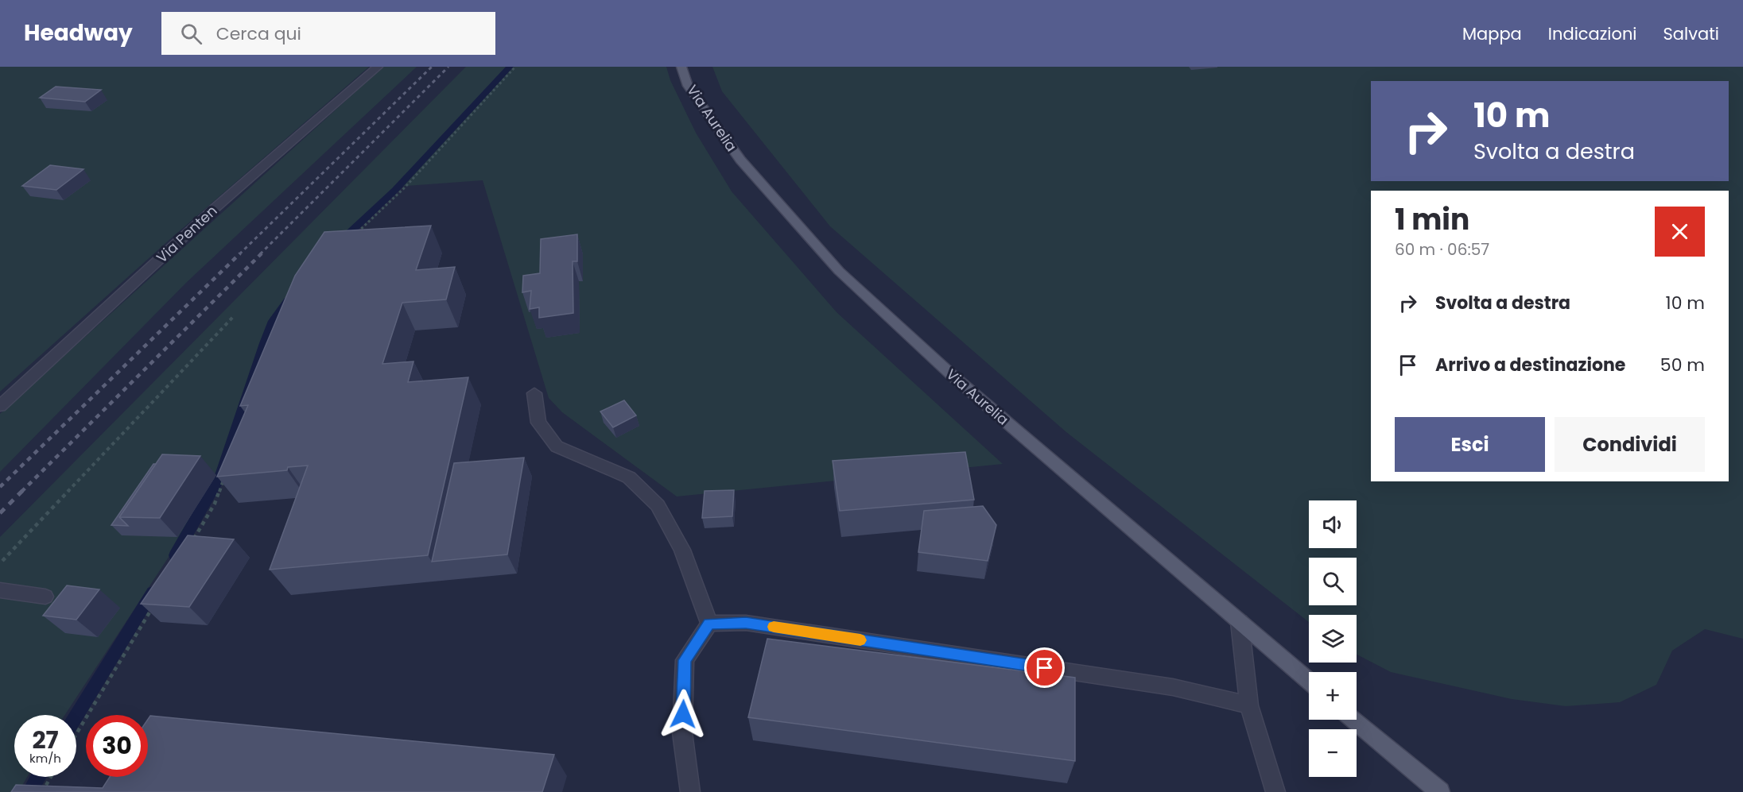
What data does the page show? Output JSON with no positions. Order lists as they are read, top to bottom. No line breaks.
{"streets":{"main road":["Via Aurelia"],"street":["Via Penten"]},"page":{"header":"Headway","search":"Cerca qui","nav":["Mappa","Indicazioni","Salvati"],"turn":["10 m","Svolta a destra"],"heading":["1 min","60 m · 06:57"],"list":[{"name":"Svolta a destra","value":"10 m"},{"name":"Arrivo a destinazione","value":"50 m"}],"buttons":["Esci","Condividi"],"map_buttons":["+","−"],"speed":"27 km/h","limit":"30"}}
